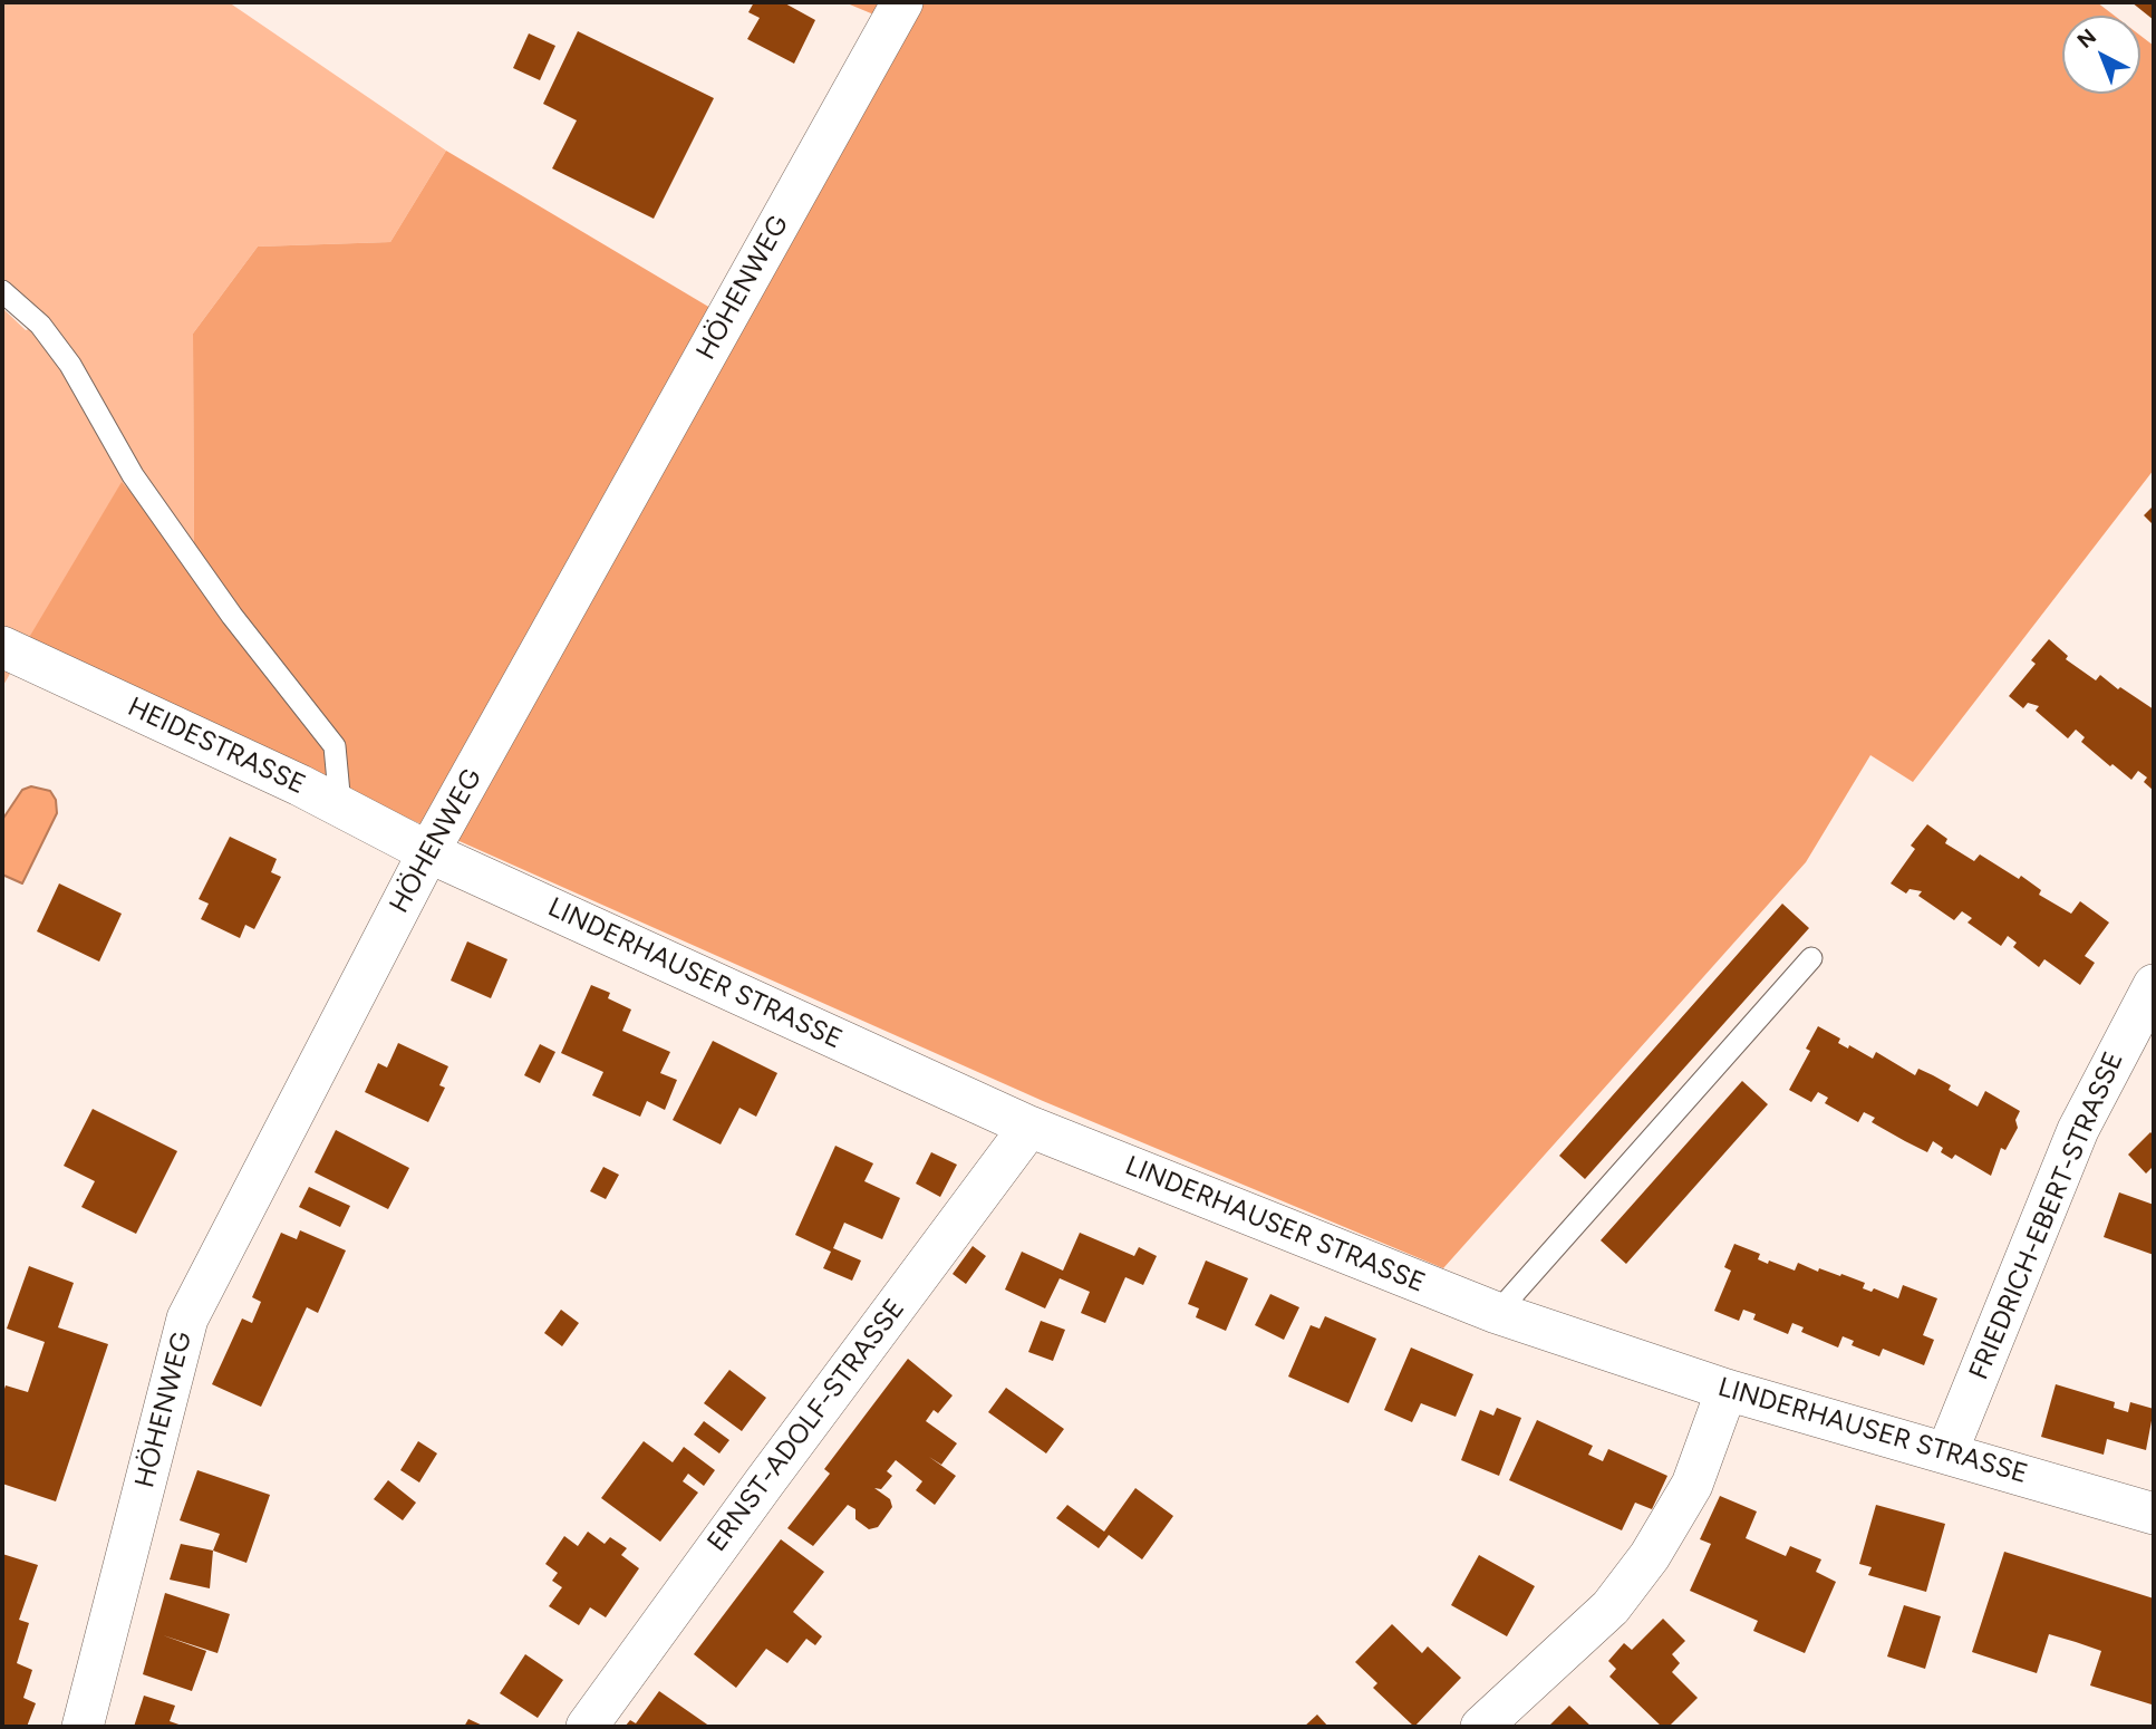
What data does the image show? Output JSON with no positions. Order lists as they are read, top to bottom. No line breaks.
{"streets":{"street":["HÖHENWEG","HEIDESTRASSE","LINDERHAUSER STRASSE","FRIEDRICH-EBERT-STRASSE","ERNST-ADOLF-STRASSE"]},"crossings":[["HÖHENWEG","HEIDESTRASSE"],["HÖHENWEG","LINDERHAUSER STRASSE"],["HEIDESTRASSE","LINDERHAUSER STRASSE"],["LINDERHAUSER STRASSE","FRIEDRICH-EBERT-STRASSE"],["LINDERHAUSER STRASSE","ERNST-ADOLF-STRASSE"]],"north":"top left"}
